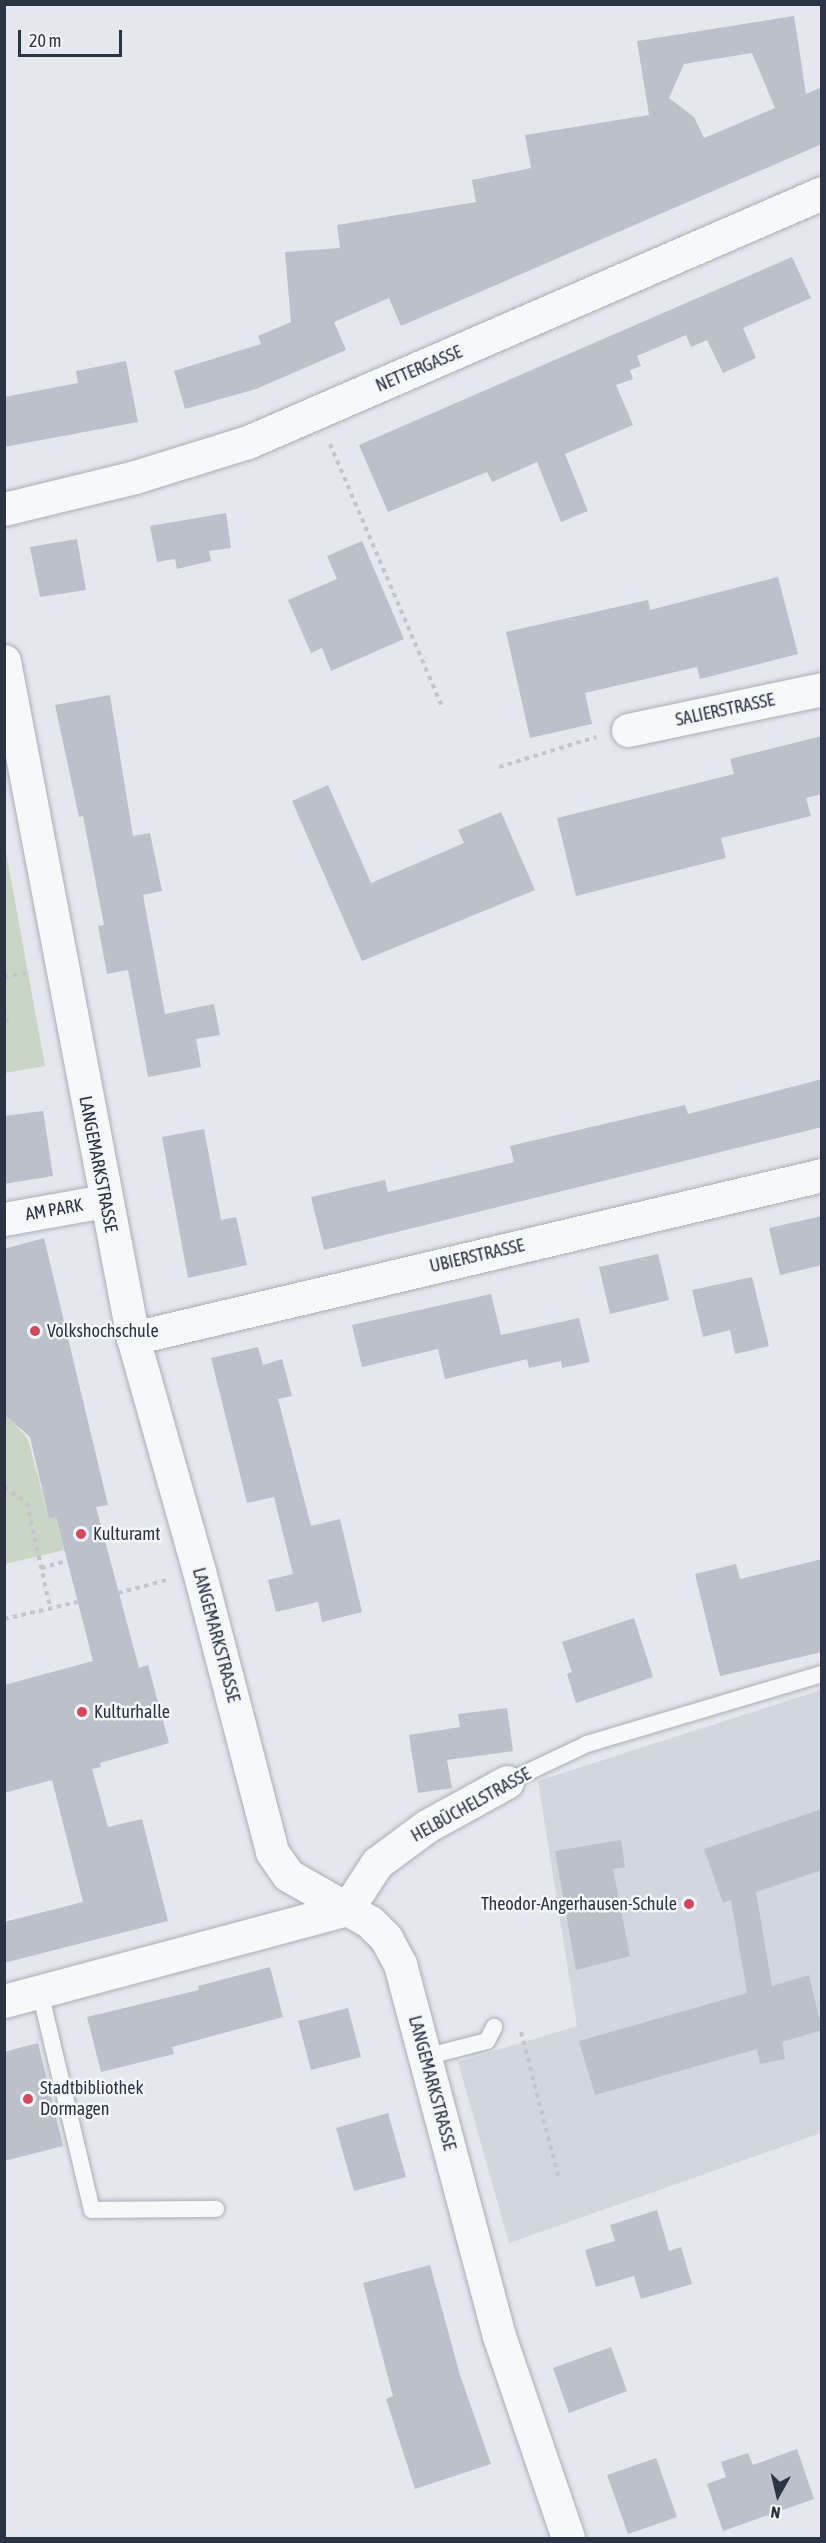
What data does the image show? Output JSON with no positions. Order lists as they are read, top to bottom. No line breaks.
{"streets":{"street":["NETTERGASSE","SALIERSTRASSE","LANGEMARKSTRASSE","AM PARK","UBIERSTRASSE","HELBÜCHELSTRASSE"]},"crossings":[["LANGEMARKSTRASSE","AM PARK"],["LANGEMARKSTRASSE","UBIERSTRASSE"],["LANGEMARKSTRASSE","HELBÜCHELSTRASSE"]],"places":["Volkshochschule","Kulturamt","Kulturhalle","Theodor-Angerhausen-Schule","Stadtbibliothek Dormagen"],"scale_bar":"20 m","north":"bottom"}
